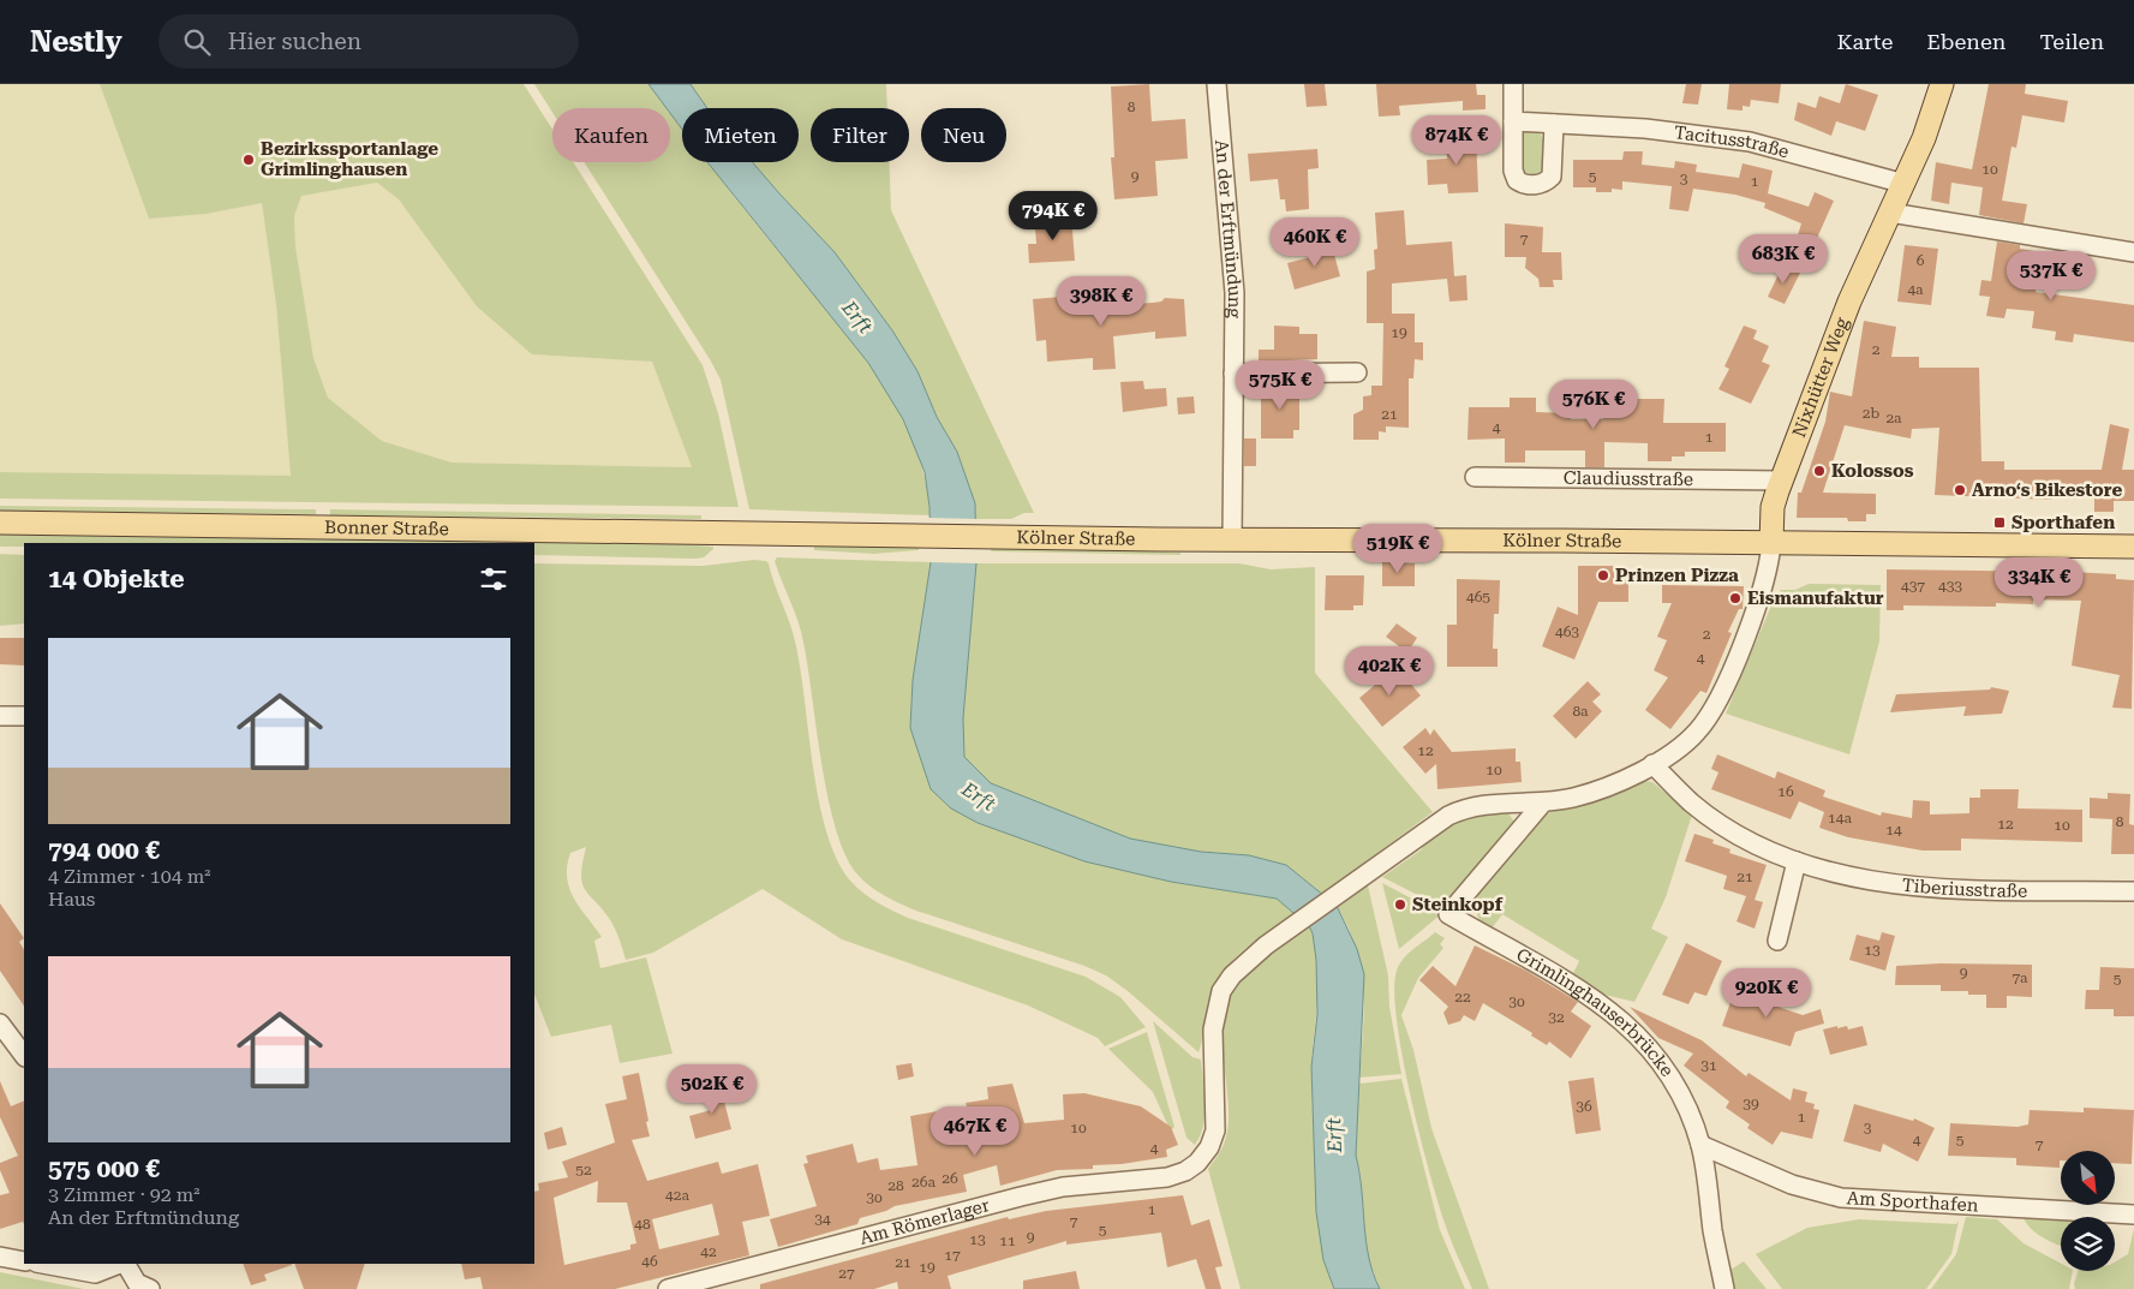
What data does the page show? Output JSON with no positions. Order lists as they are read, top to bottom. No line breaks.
{"streets":{"main road":["Nixhütter Weg","Bonner Straße","Kölner Straße"],"street":["Tacitusstraße","An der Erftmündung","Claudiusstraße","Tiberiusstraße","Grimlinghauserbrücke","Am Sporthafen","Am Römerlager"]},"crossings":[["Tacitusstraße","Nixhütter Weg"],["An der Erftmündung","Kölner Straße"],["Nixhütter Weg","Claudiusstraße"],["Nixhütter Weg","Kölner Straße"],["Bonner Straße","Kölner Straße"],["Grimlinghauserbrücke","Am Sporthafen"],["Grimlinghauserbrücke","Am Römerlager"]],"water":["Erft"],"places":{"other":["Bezirkssportanlage Grimlinghausen","Kolossos","Arno‘s Bikestore","Prinzen Pizza","Eismanufaktur","Steinkopf"],"transit":["Sporthafen"]},"house_numbers":["8","10","9","5","3","1","7","6","4a","19","2","2b","21","2a","4","1","437","433","465","463","2","4","8a","12","10","16","14a","8","12","10","14","21","13","9","7a","5","22","30","32","31","39","36","1","10","3","4","5","7","4","52","26","26a","28","42a","30","1","34","7","48","5","9","13","11","42","17","46","21","19","27"],"north":"bottom right","page":{"header":"Nestly","search":"Hier suchen","nav":["Karte","Ebenen","Teilen"],"chip":["Kaufen","Mieten","Filter","Neu"],"price":["874K €","794K €","460K €","683K €","537K €","398K €","575K €","576K €","519K €","334K €","402K €","920K €","502K €","467K €"],"heading":"14 Objekte","list":[{"name":"794 000 €","note":"4 Zimmer · 104 m² · Haus"},{"name":"575 000 €","note":"3 Zimmer · 92 m² · An der Erftmündung"}]}}
